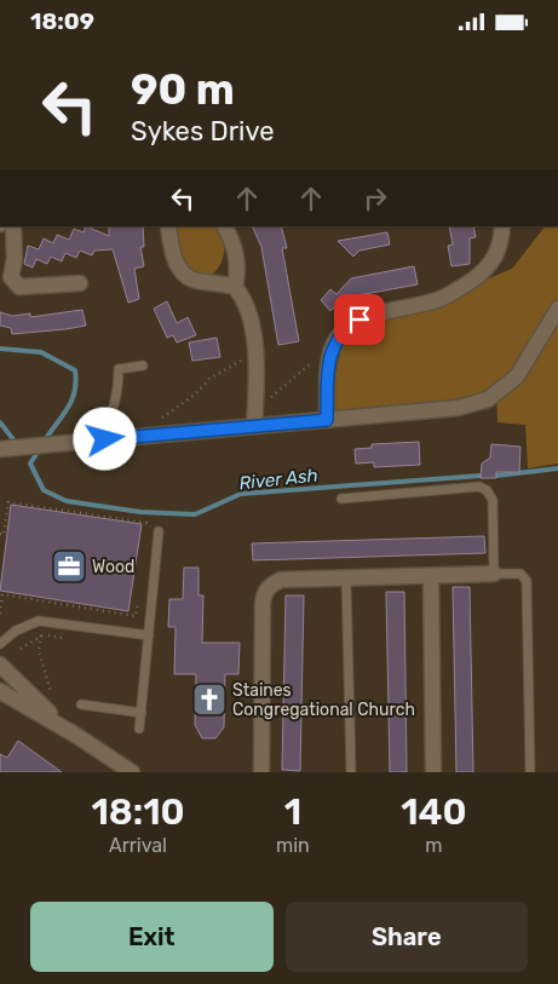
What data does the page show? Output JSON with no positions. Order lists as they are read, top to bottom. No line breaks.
{"water":["River Ash"],"places":{"office":["Wood"],"church":["Staines Congregational Church"]},"page":{"status":"18:09","turn":["90 m","Sykes Drive"],"eta":["18:10","Arrival","1","min","140","m"],"buttons":["Exit","Share"]}}
